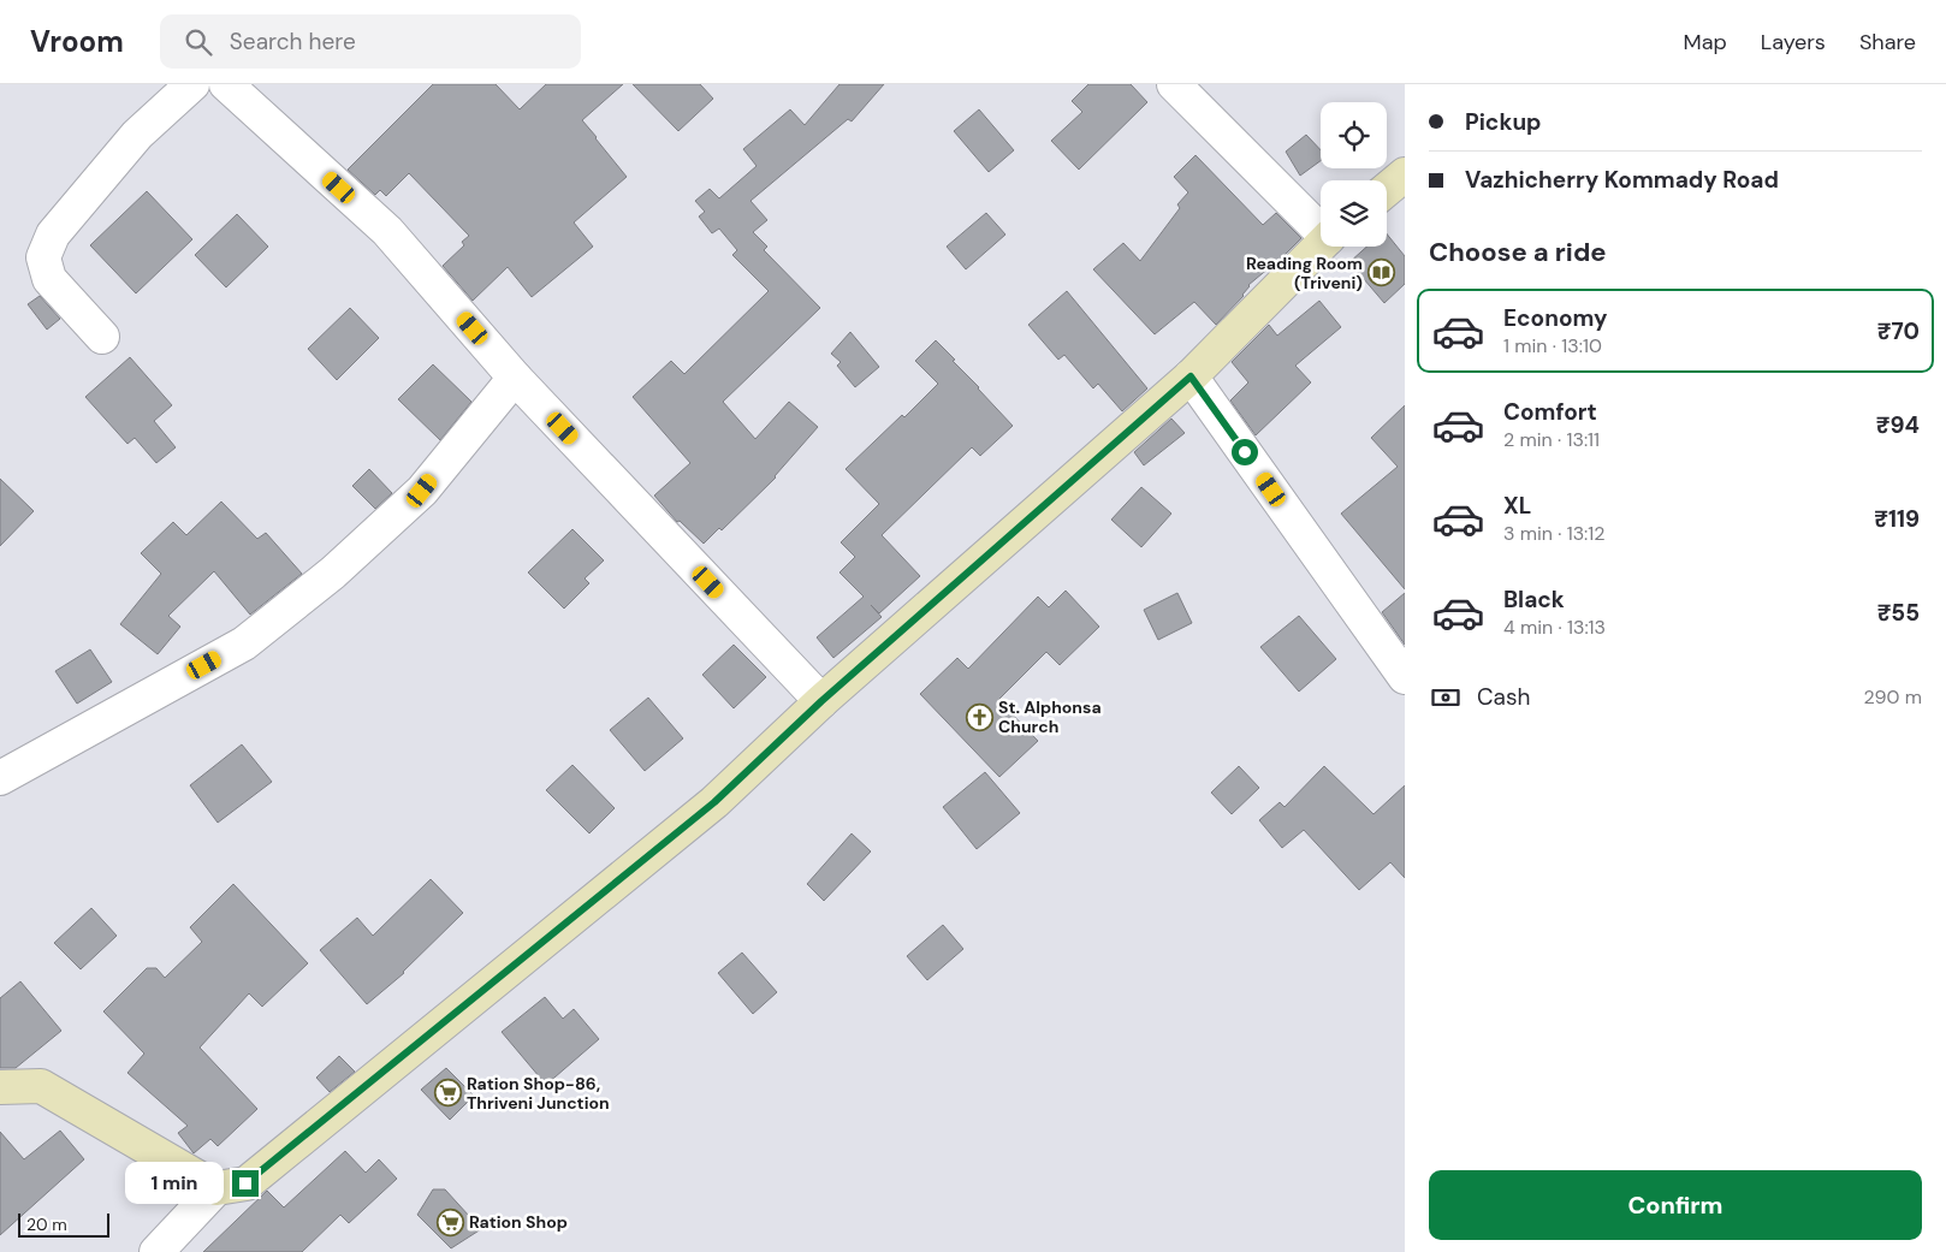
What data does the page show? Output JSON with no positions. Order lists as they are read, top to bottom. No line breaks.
{"places":{"library":["Reading Room (Triveni)"],"church":["St. Alphonsa Church"],"supermarket":["Ration Shop-86, Thriveni Junction","Ration Shop"]},"scale_bar":"20 m","page":{"header":"Vroom","search":"Search here","nav":["Map","Layers","Share"],"banner":["Pickup","Vazhicherry Kommady Road"],"heading":"Choose a ride","list":[{"name":"Economy","note":"1 min · 13:10","value":"₹70"},{"name":"Comfort","note":"2 min · 13:11","value":"₹94"},{"name":"XL","note":"3 min · 13:12","value":"₹119"},{"name":"Black","note":"4 min · 13:13","value":"₹55"}],"pay":["Cash","290 m"],"buttons":"Confirm","bubble":"1 min","scale":"20 m"}}
